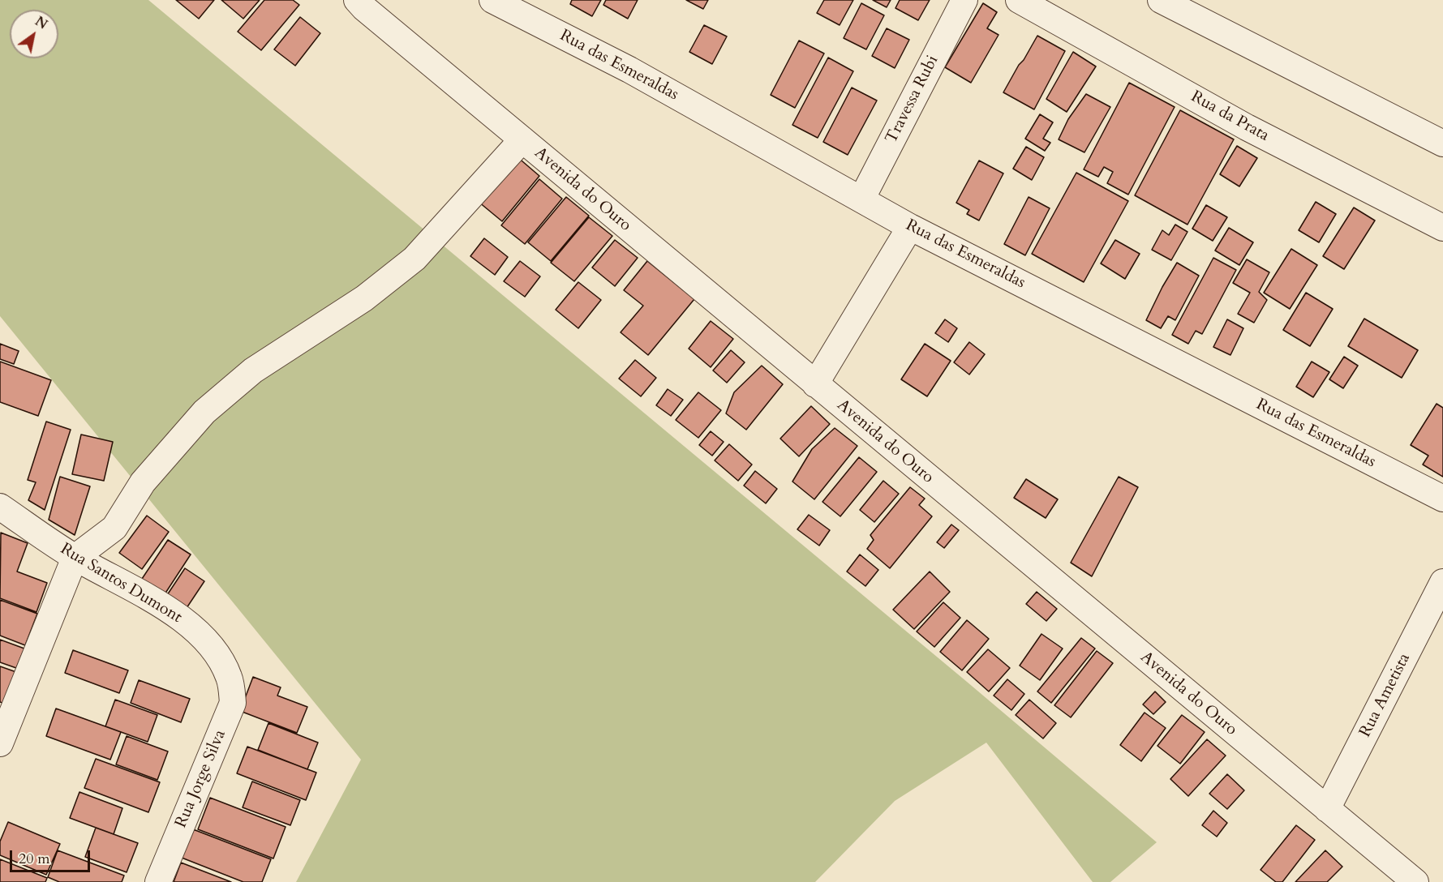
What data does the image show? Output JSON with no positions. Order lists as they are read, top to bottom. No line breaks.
{"streets":{"street":["Rua das Esmeraldas","Travessa Rubi","Rua da Prata","Avenida do Ouro","Rua Santos Dumont","Rua Ametista","Rua Jorge Silva"]},"crossings":[["Rua das Esmeraldas","Travessa Rubi"],["Avenida do Ouro","Rua Ametista"],["Rua Santos Dumont","Rua Jorge Silva"]],"scale_bar":"20 m","north":"top right"}
